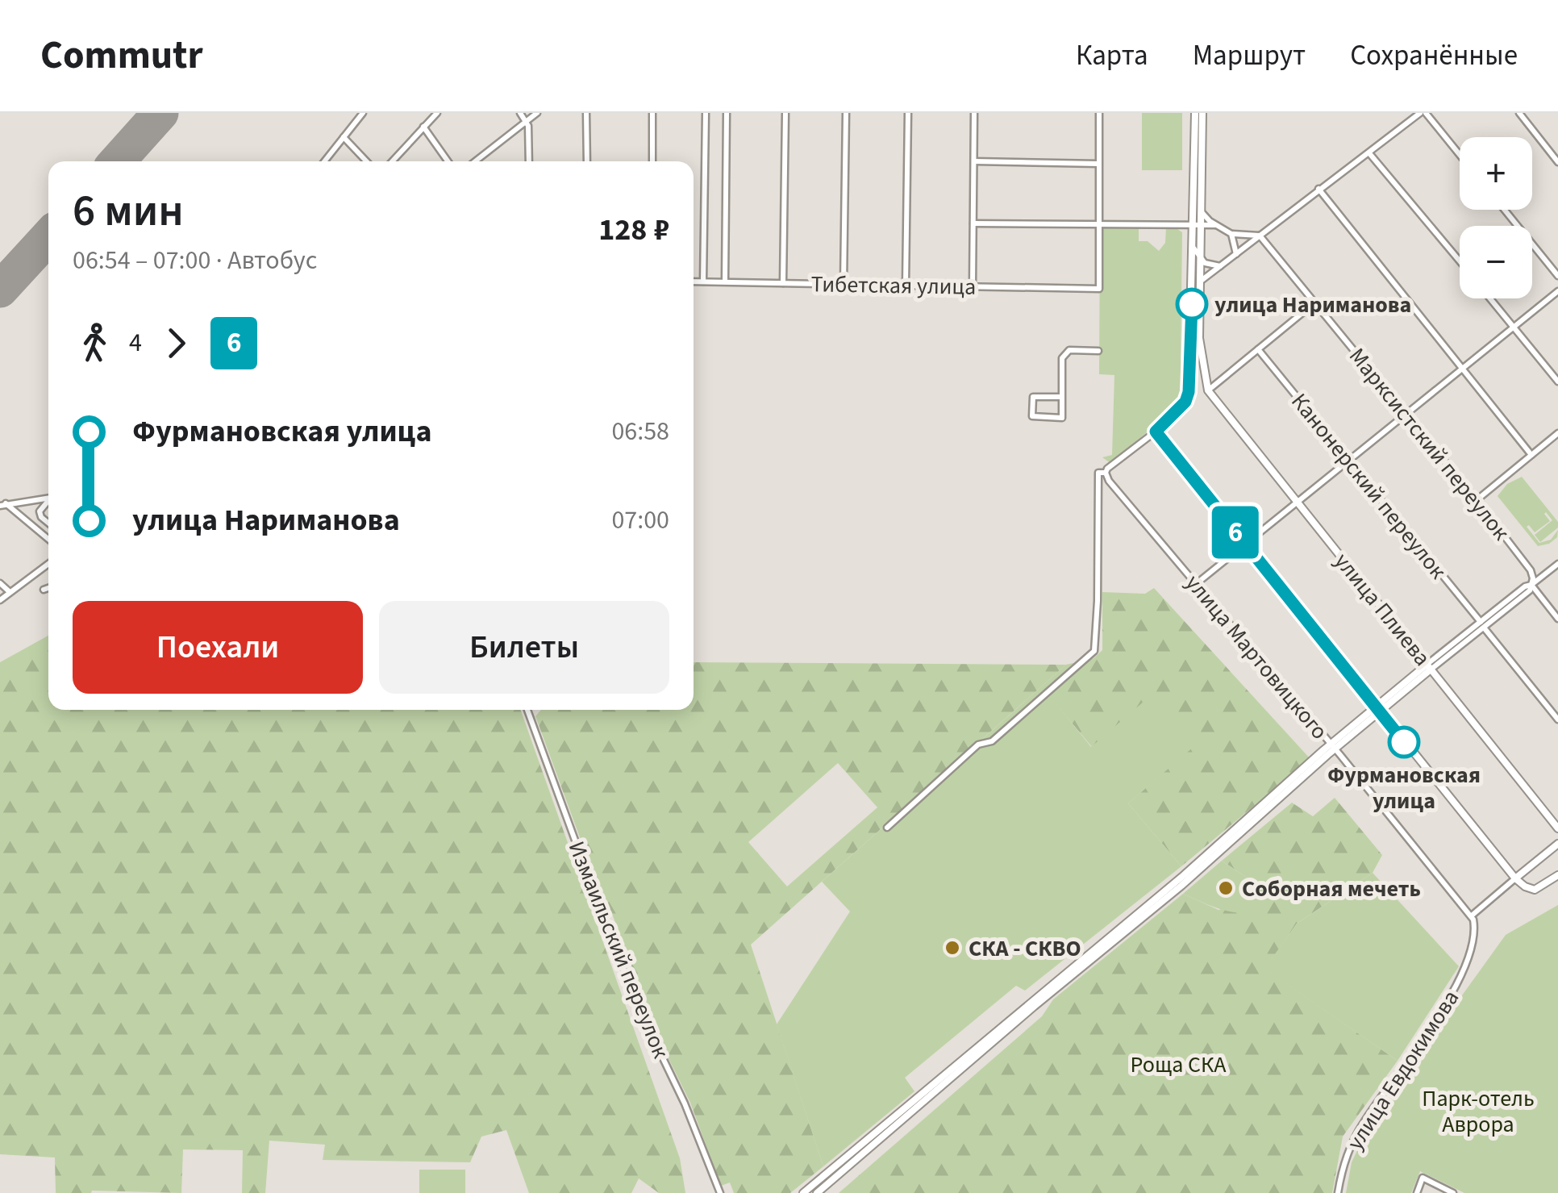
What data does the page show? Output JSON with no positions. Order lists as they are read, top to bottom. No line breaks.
{"streets":{"main road":["улица Плиева"],"street":["Тибетская улица","Марксистский переулок","Канонерский переулок","улица Мартовицкого","Измаильский переулок","улица Евдокимова"]},"crossings":[["улица Мартовицкого","улица Евдокимова"]],"parks":["Роща СКА","Парк-отель Аврора"],"places":["улица Нариманова","Фурмановская улица","Соборная мечеть","СКА - СКВО"],"lines":["bus line 6"],"page":{"header":"Commutr","nav":["Карта","Маршрут","Сохранённые"],"on_map":"6","map_buttons":["+","−"],"heading":["6 мин","06:54 – 07:00 · Автобус","128 ₽"],"legs":["4","6"],"list":[{"name":"Фурмановская улица","value":"06:58"},{"name":"улица Нариманова","value":"07:00"}],"buttons":["Поехали","Билеты"]}}
